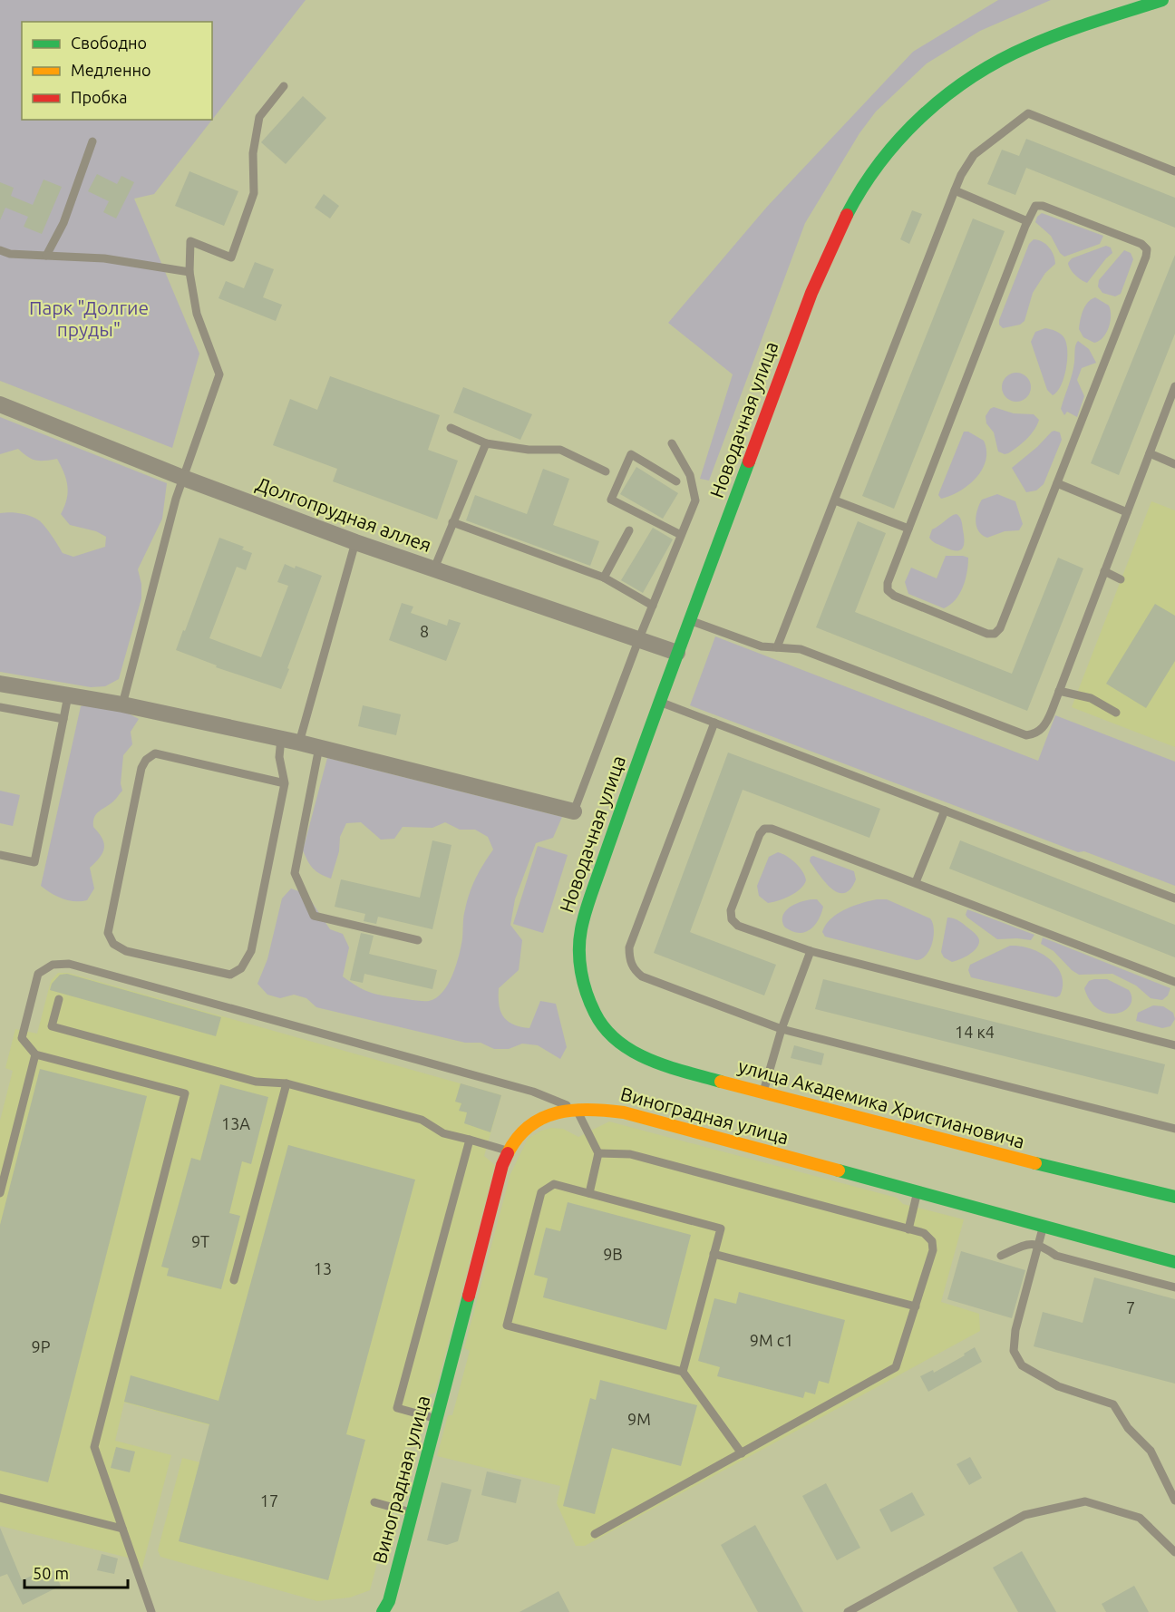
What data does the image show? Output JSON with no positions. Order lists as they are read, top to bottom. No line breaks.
{"streets":{"street":["Новодачная улица","Долгопрудная аллея","улица Академика Христиановича","Виноградная улица"]},"crossings":[["Новодачная улица","Долгопрудная аллея"],["Новодачная улица","улица Академика Христиановича"]],"parks":["Парк \"Долгие пруды\""],"house_numbers":["8","14 к4","13А","9Т","9В","13","7","9М с1","9Р","9М","17"],"legend":["Свободно","Медленно","Пробка"],"scale_bar":"50 m"}
